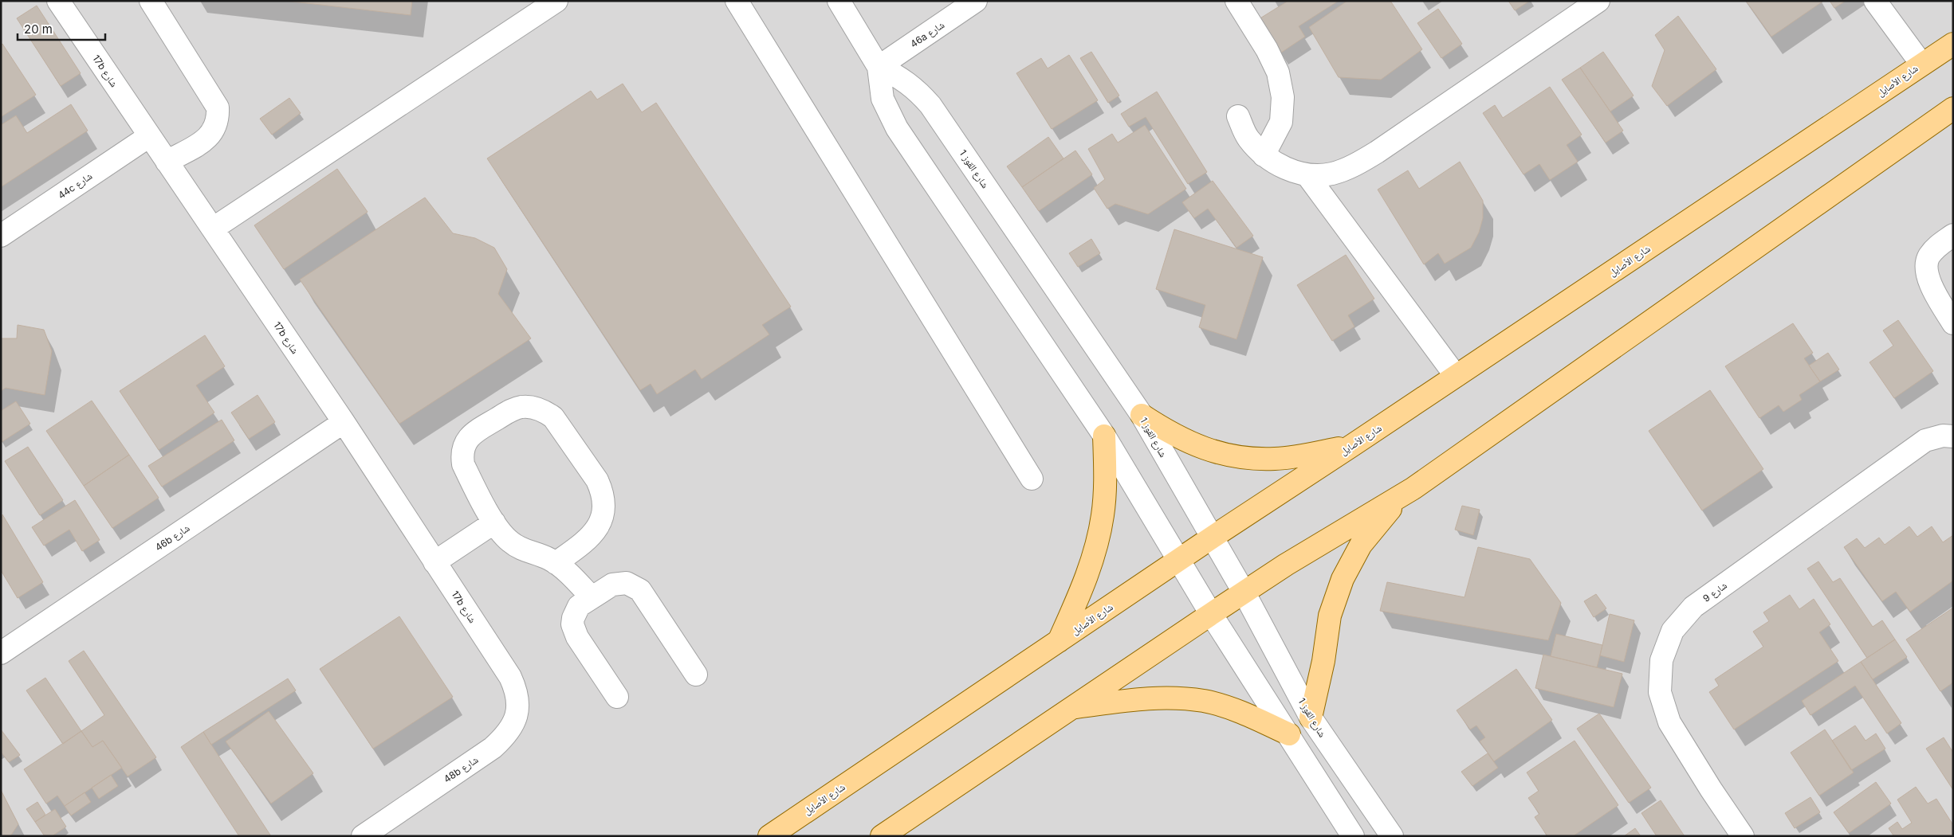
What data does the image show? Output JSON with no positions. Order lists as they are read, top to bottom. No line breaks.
{"streets":{"main road":["شارع الأصايل"],"street":["46a شارع","17b شارع","شارع القوز 1","44c شارع","46b شارع","شارع 9","48b شارع"]},"crossings":[["46a شارع","شارع القوز 1"],["17b شارع","44c شارع"],["17b شارع","46b شارع"],["17b شارع","48b شارع"],["شارع الأصايل","شارع القوز 1"]],"scale_bar":"20 m"}
